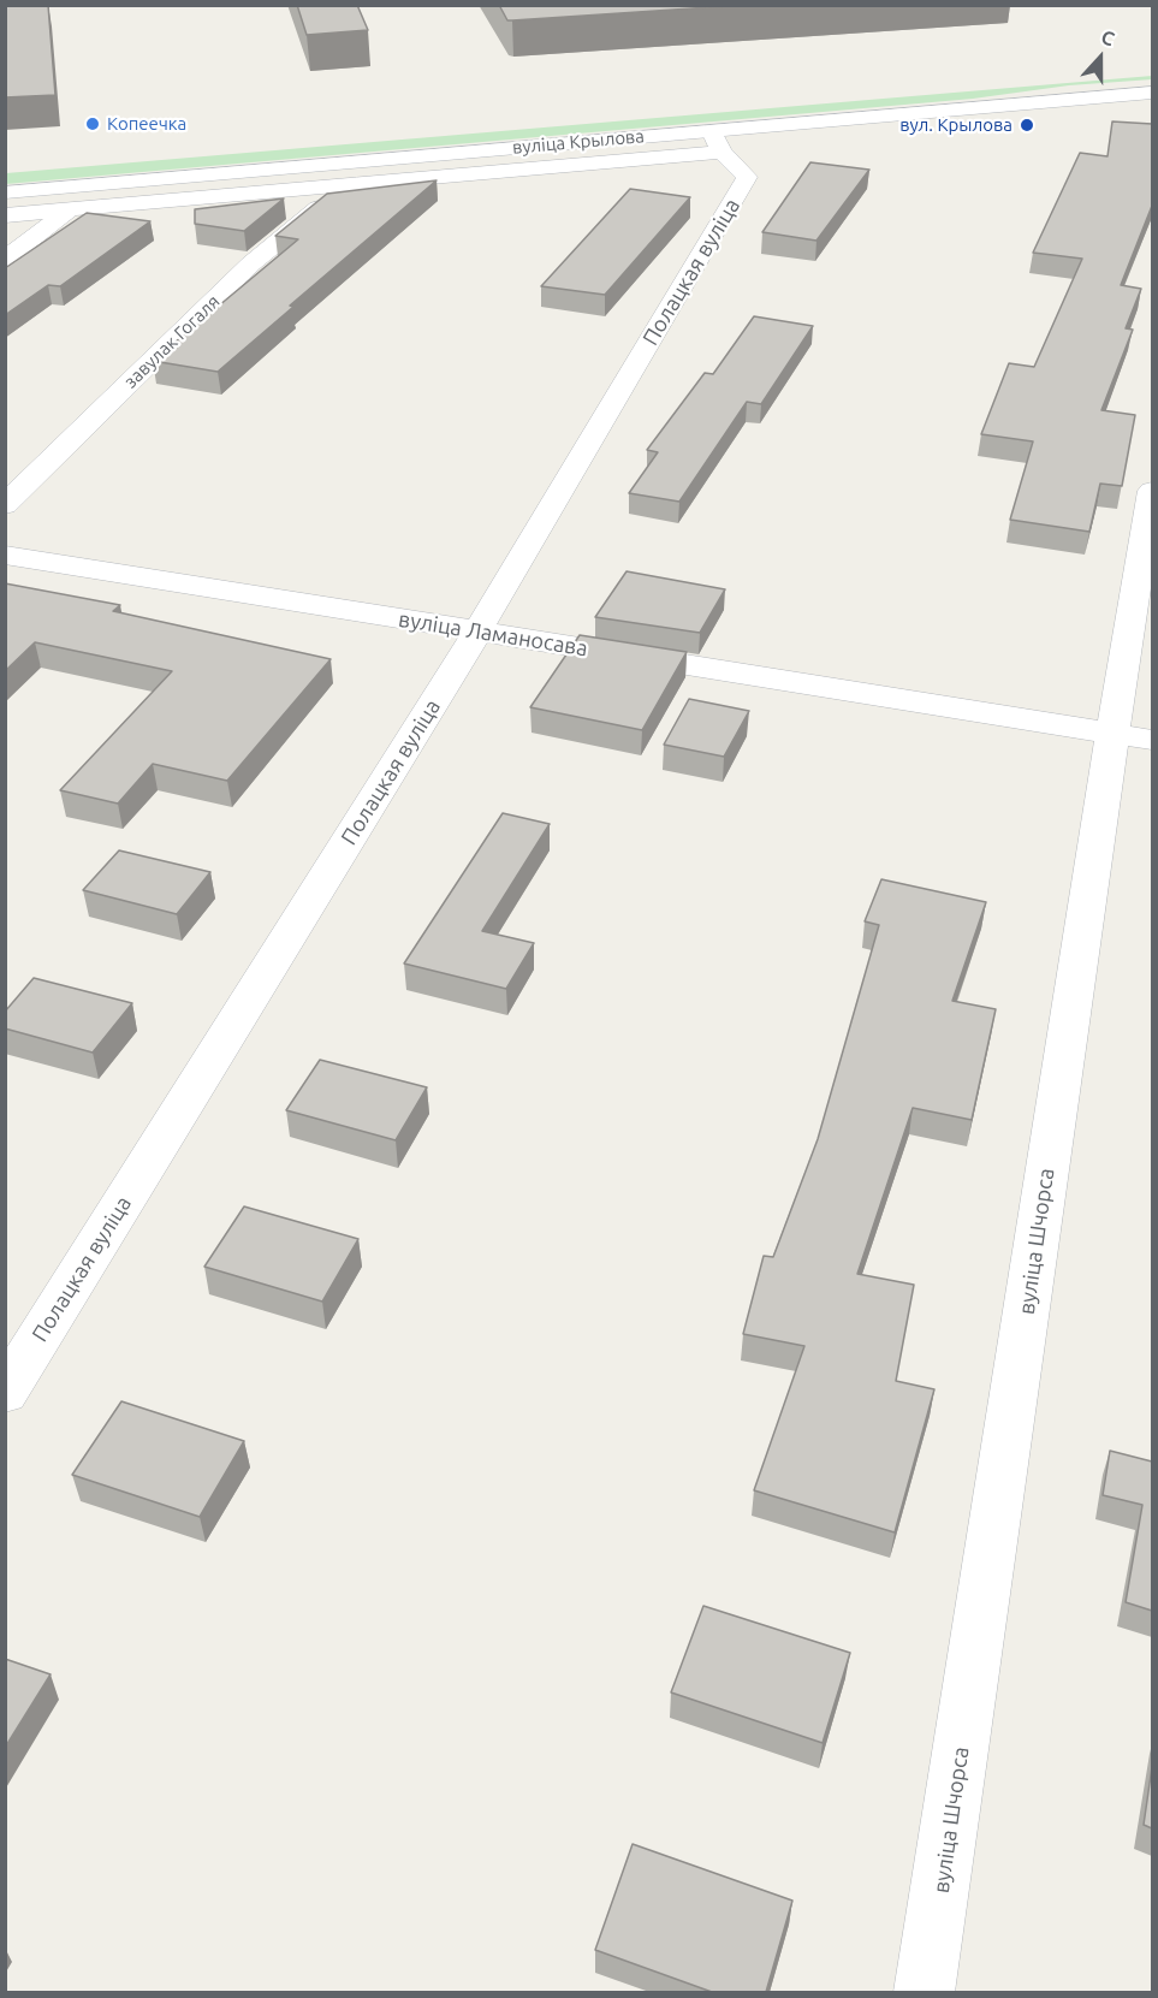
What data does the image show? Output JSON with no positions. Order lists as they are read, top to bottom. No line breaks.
{"streets":{"street":["вуліца Крылова","Полацкая вуліца","завулак Гогаля","вуліца Ламаносава","вуліца Шчорса"]},"crossings":[["вуліца Крылова","Полацкая вуліца"],["Полацкая вуліца","вуліца Ламаносава"],["вуліца Ламаносава","вуліца Шчорса"]],"places":["Копеечка","вул. Крылова"],"north":"top"}
